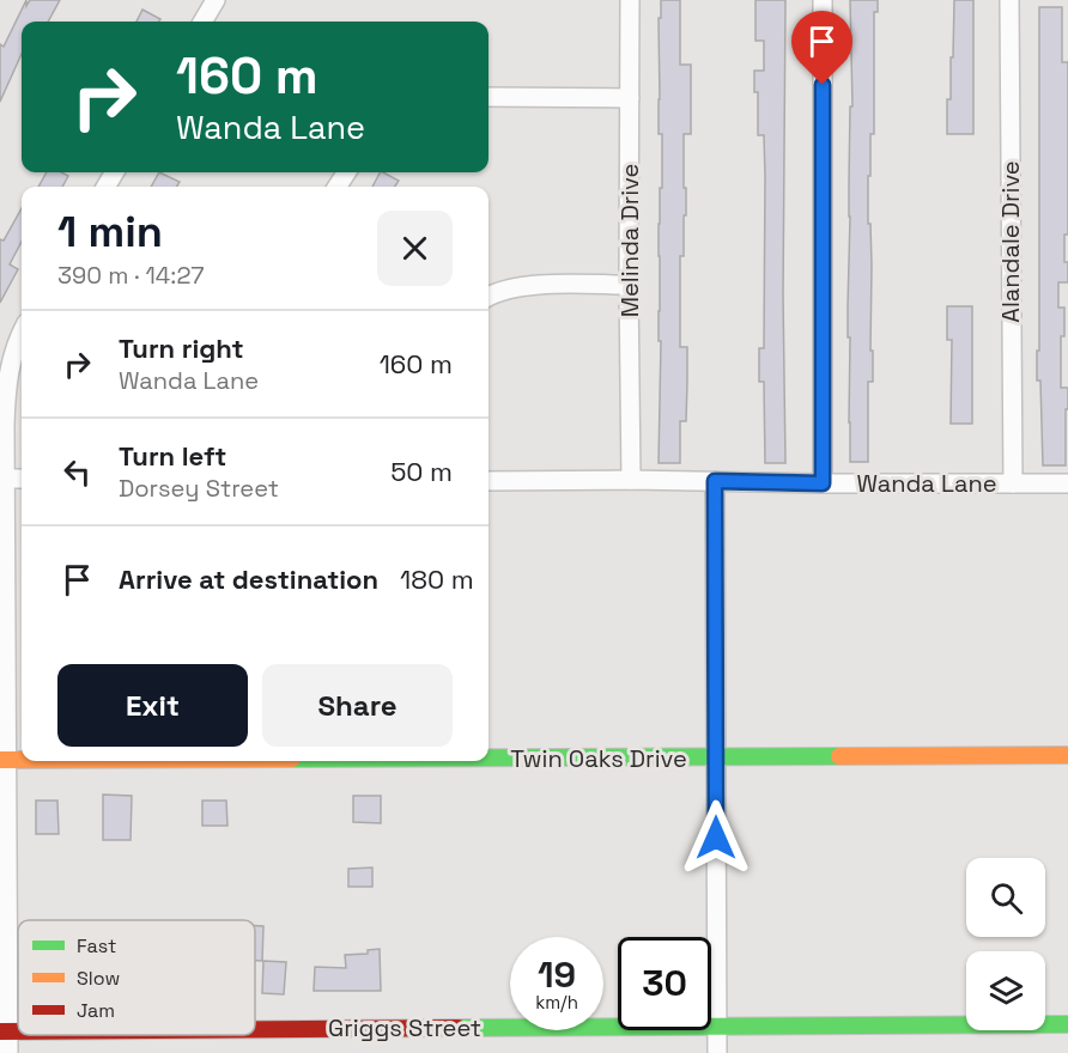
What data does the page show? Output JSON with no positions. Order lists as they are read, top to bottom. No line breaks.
{"streets":{"street":["Melinda Drive","Alandale Drive","Wanda Lane","Twin Oaks Drive","Griggs Street"]},"crossings":[["Melinda Drive","Wanda Lane"],["Alandale Drive","Wanda Lane"]],"legend":["Fast","Slow","Jam"],"page":{"turn":["160 m","Wanda Lane"],"heading":["1 min","390 m · 14:27"],"list":[{"name":"Turn right","note":"Wanda Lane","value":"160 m"},{"name":"Turn left","note":"Dorsey Street","value":"50 m"},{"name":"Arrive at destination","value":"180 m"}],"buttons":["Exit","Share"],"speed":"19 km/h","limit":"30"}}
